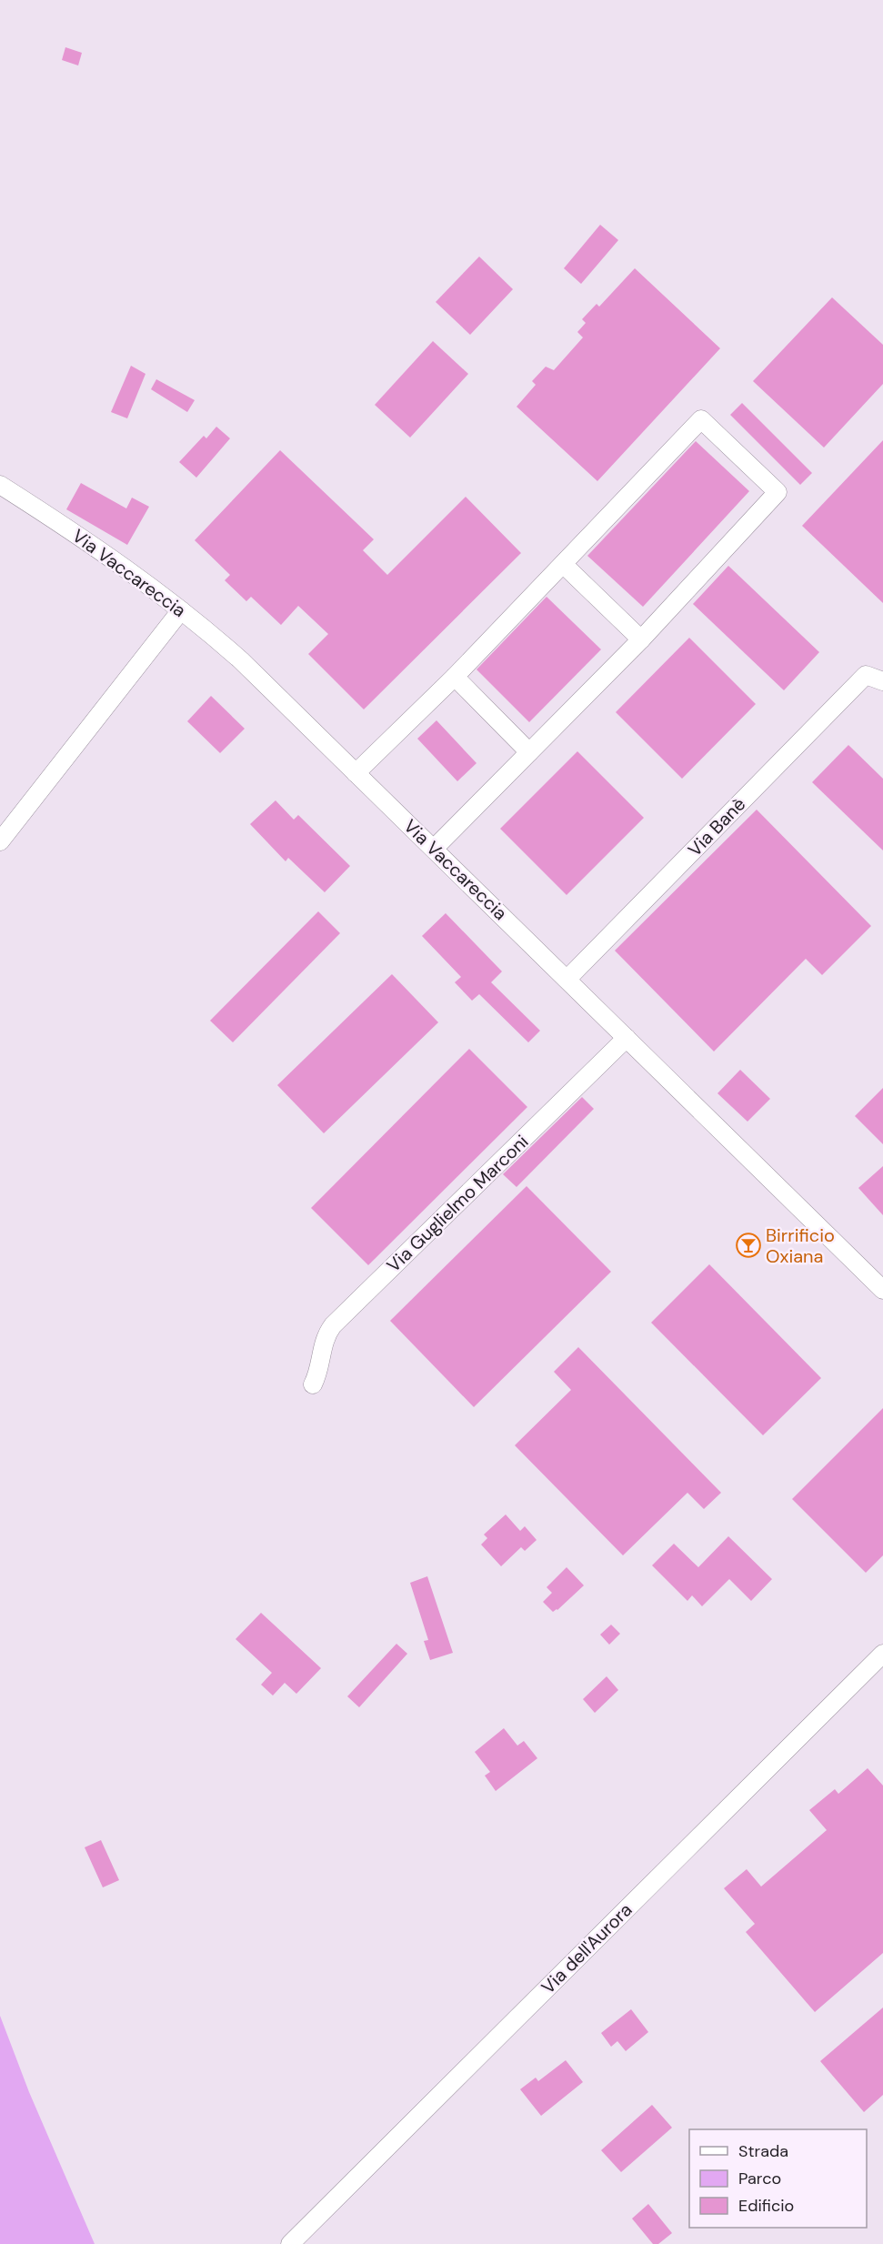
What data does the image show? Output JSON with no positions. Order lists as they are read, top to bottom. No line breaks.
{"streets":{"street":["Via Vaccareccia","Via Banè","Via Guglielmo Marconi","Via dell'Aurora"]},"crossings":[["Via Vaccareccia","Via Banè"],["Via Vaccareccia","Via Guglielmo Marconi"]],"places":{"bar":["Birrificio Oxiana"]},"legend":["Strada","Parco","Edificio"]}
